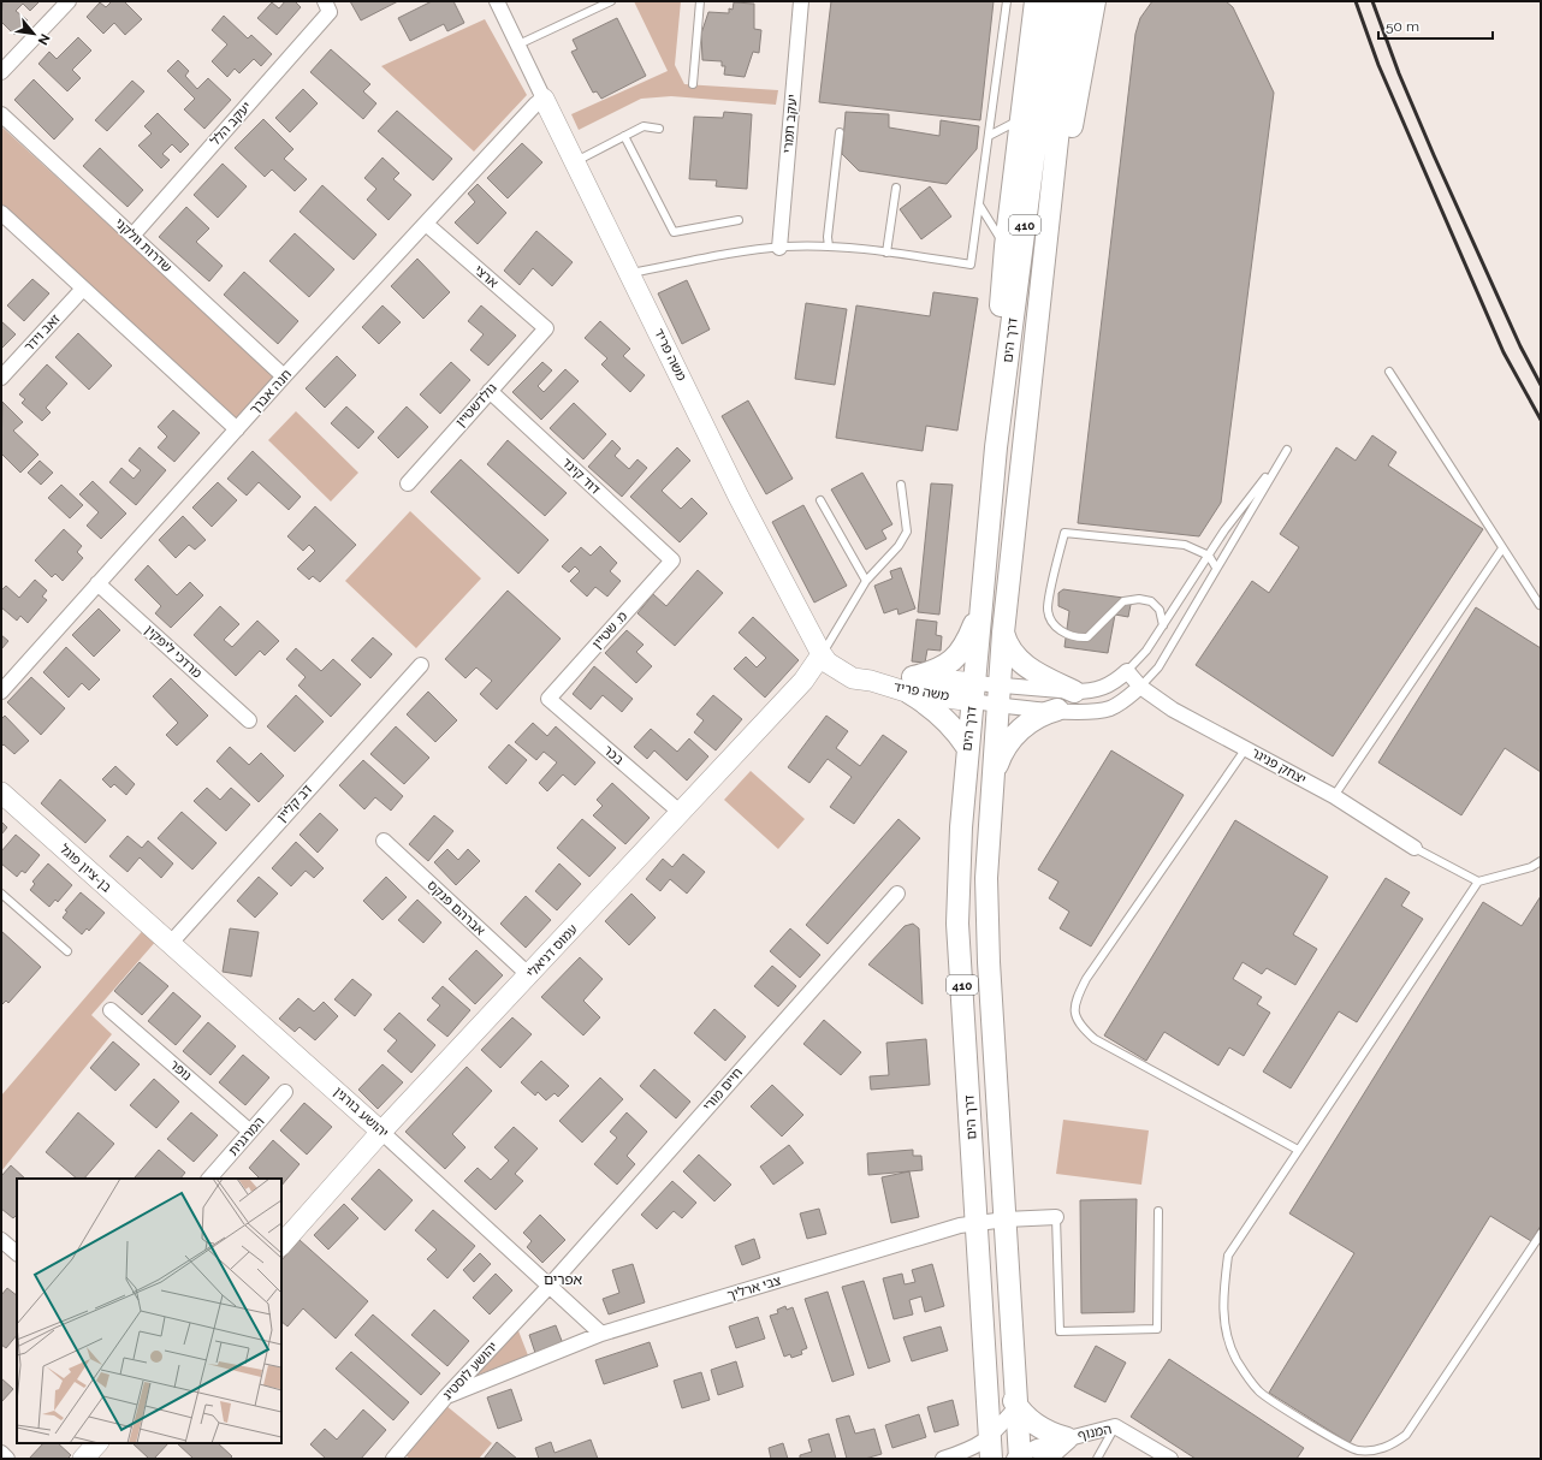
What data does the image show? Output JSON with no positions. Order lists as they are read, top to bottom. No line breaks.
{"streets":{"main road":["410","דרך הים"],"street":["יעקב הלל","יעקב תמרי","שדרות וולקני","ארצי","זאב וידר","משה פריד","חנה אברך","גולדשטיין","דוד קינד","מ. שטיין","מרדכי ליפקין","בכר","יצחק פניגר","דב קליין","בן-ציון פוגל","אברהם פנקס","עמוס דניאלי","נופר","חיים מורי","יהושע בורגין","המרגנית","צבי ארליך","יהושע לוסטיג","המנוף"]},"crossings":[["יעקב הלל","שדרות וולקני"],["שדרות וולקני","חנה אברך"],["ארצי","חנה אברך"],["ארצי","גולדשטיין"],["דרך הים","משה פריד"],["דרך הים","צבי ארליך"],["דרך הים","המנוף"],["משה פריד","חנה אברך"],["משה פריד","עמוס דניאלי"],["חנה אברך","מרדכי ליפקין"],["גולדשטיין","דוד קינד"],["דוד קינד","מ. שטיין"],["מ. שטיין","בכר"],["בכר","עמוס דניאלי"],["דב קליין","בן-ציון פוגל"],["דב קליין","יהושע בורגין"],["בן-ציון פוגל","יהושע בורגין"],["אברהם פנקס","עמוס דניאלי"],["עמוס דניאלי","יהושע בורגין"],["נופר","המרגנית"],["חיים מורי","יהושע בורגין"],["חיים מורי","יהושע לוסטיג"],["יהושע בורגין","יהושע לוסטיג"],["צבי ארליך","יהושע לוסטיג"]],"districts":["אפרים"],"scale_bar":"50 m","north":"bottom right"}
